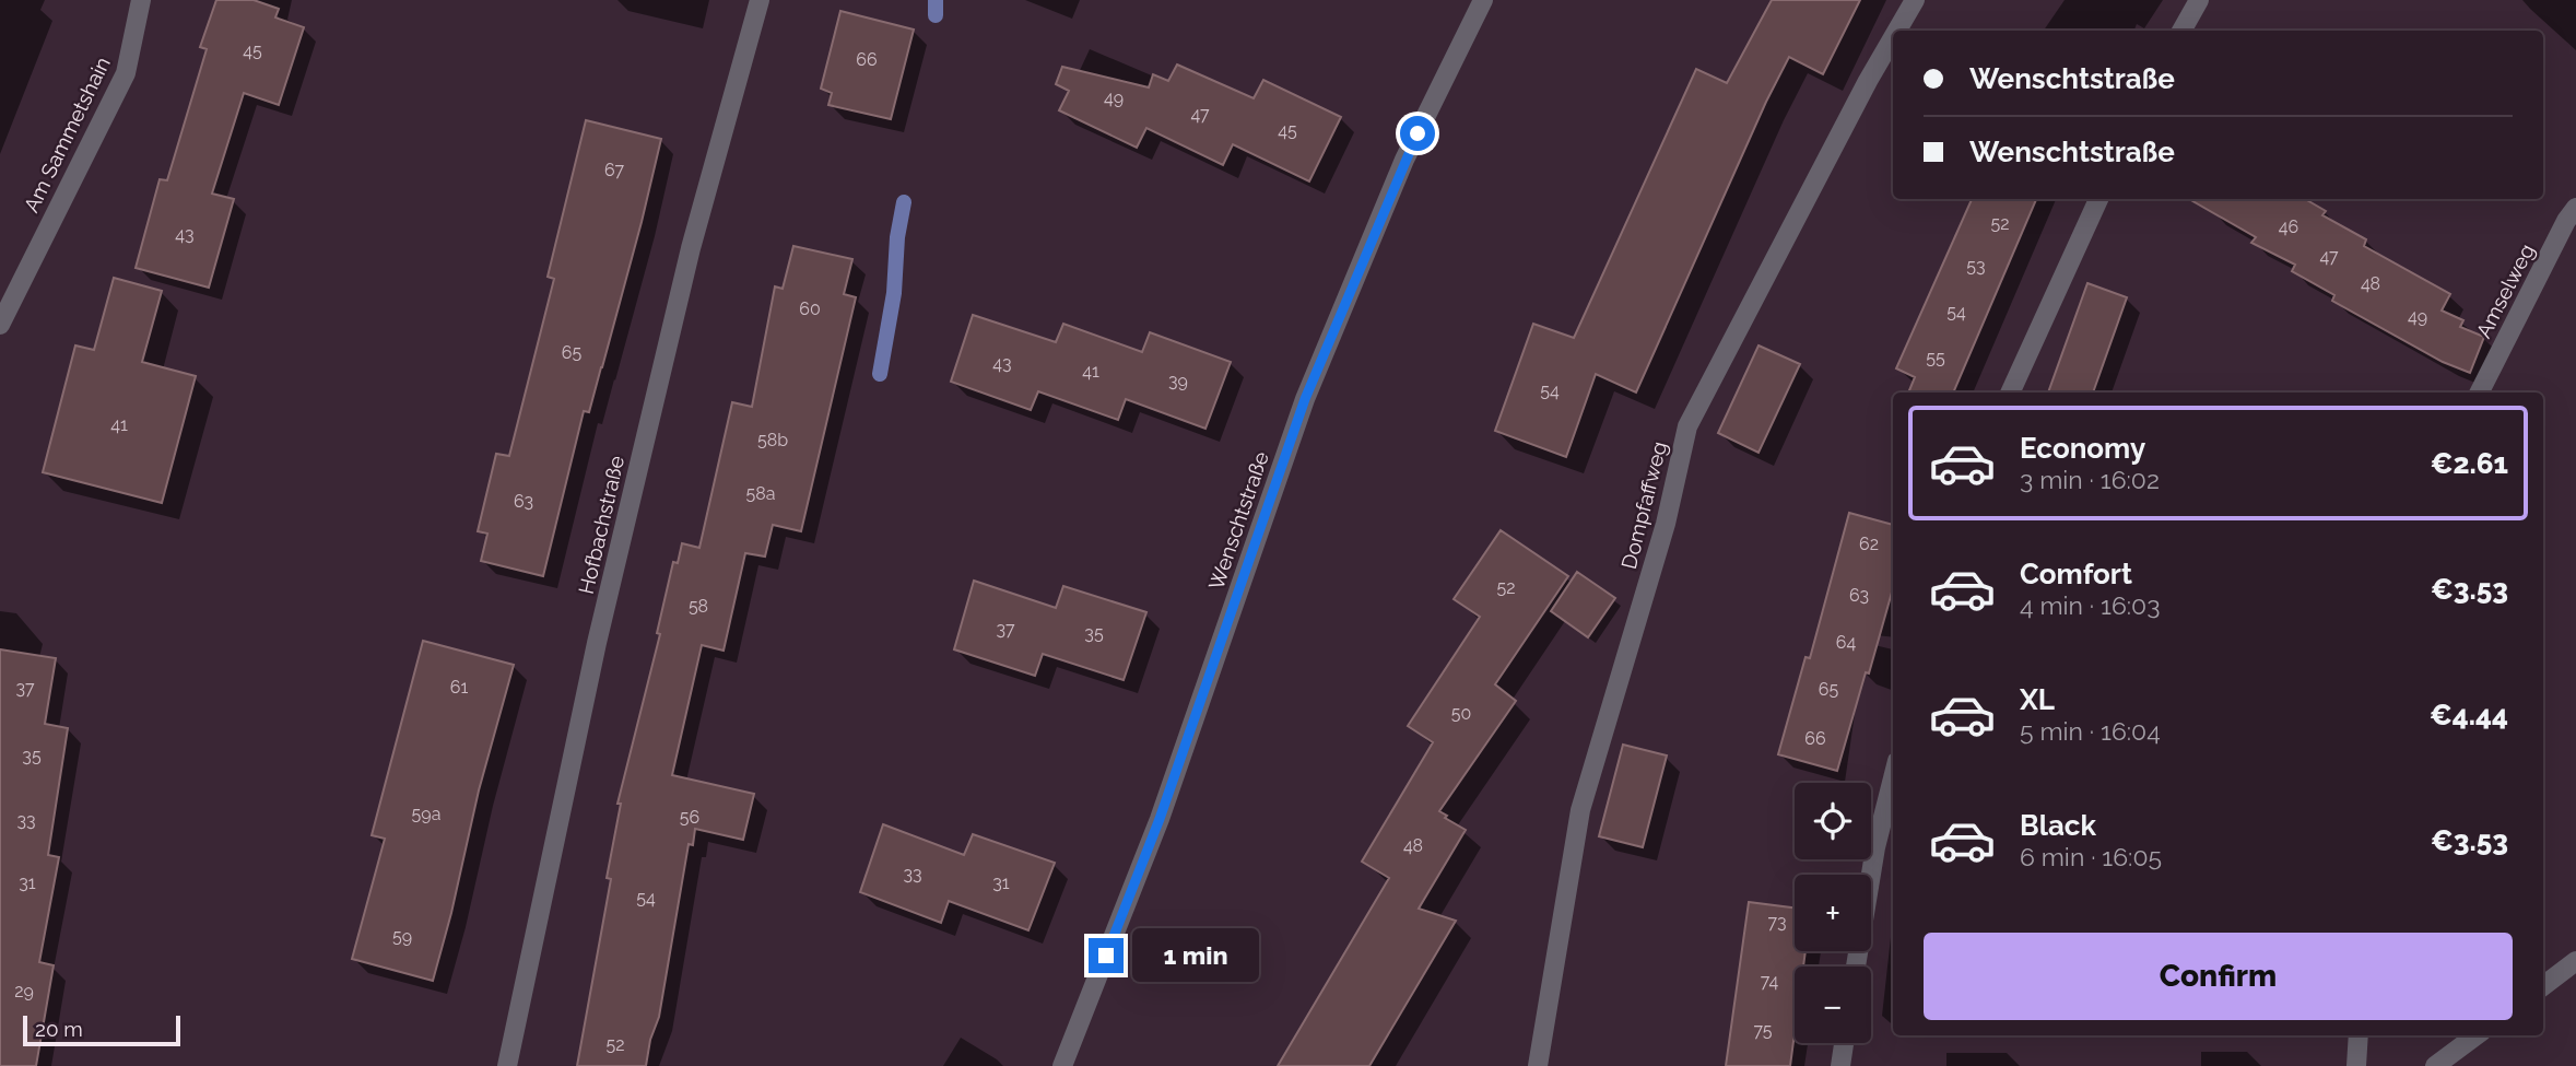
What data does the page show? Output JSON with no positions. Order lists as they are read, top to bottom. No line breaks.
{"streets":{"street":["Am Sammetshain","Amselweg","Dompfaffweg","Wenschtstraße","Hofbachstraße"]},"house_numbers":["45","66","49","47","45","67","52","46","43","47","53","48","60","54","49","65","55","43","41","39","54","41","58b","58a","63","62","52","63","58","37","35","64","61","37","65","50","66","35","59a","56","33","48","33","31","31","54","73","59","74","29","75","52"],"scale_bar":"20 m","page":{"banner":["Wenschtstraße","Wenschtstraße"],"list":[{"name":"Economy","note":"3 min · 16:02","value":"€2.61"},{"name":"Comfort","note":"4 min · 16:03","value":"€3.53"},{"name":"XL","note":"5 min · 16:04","value":"€4.44"},{"name":"Black","note":"6 min · 16:05","value":"€3.53"}],"map_buttons":["+","−"],"buttons":"Confirm","bubble":"1 min","scale":"20 m"}}
